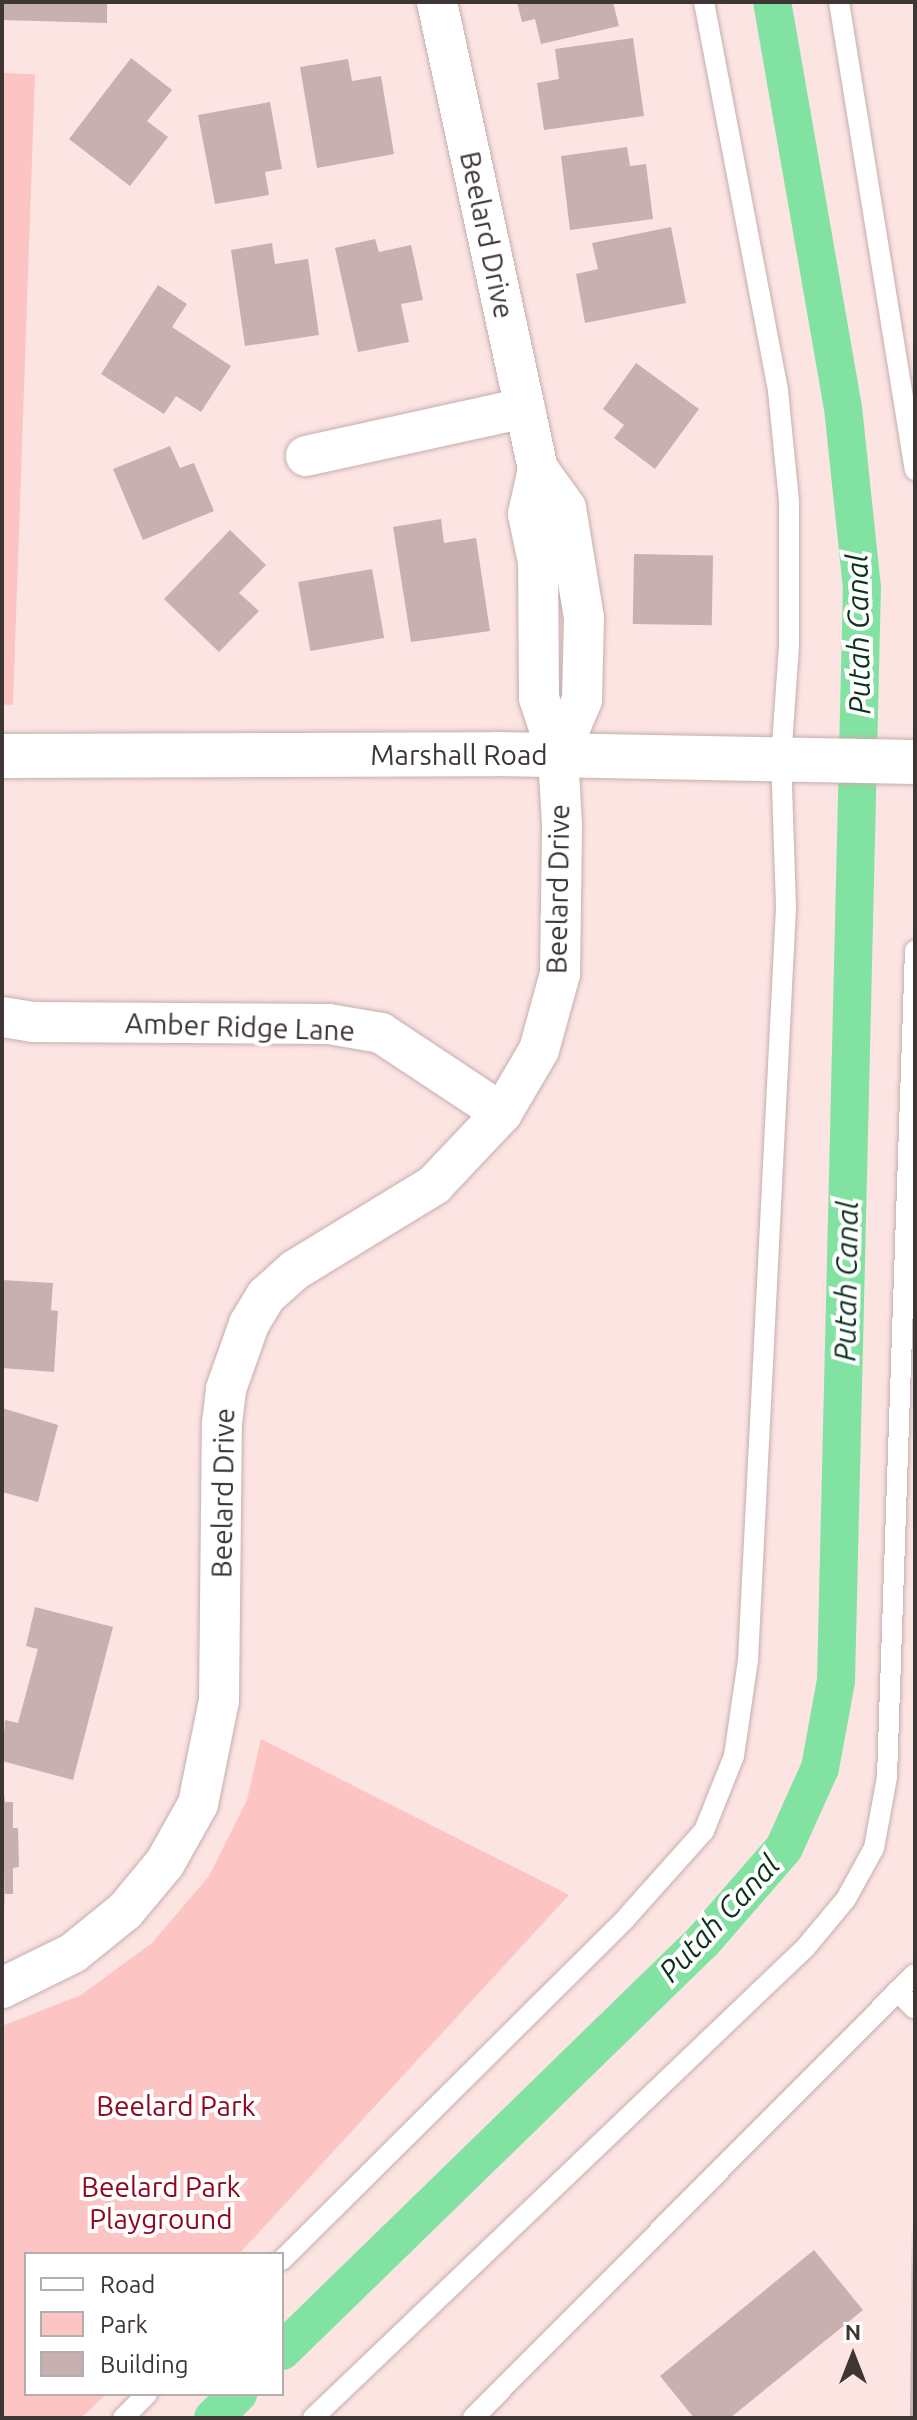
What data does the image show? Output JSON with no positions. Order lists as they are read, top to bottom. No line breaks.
{"streets":{"street":["Beelard Drive","Marshall Road","Amber Ridge Lane"]},"crossings":[["Beelard Drive","Marshall Road"],["Beelard Drive","Amber Ridge Lane"]],"water":["Putah Canal"],"parks":["Beelard Park","Beelard Park Playground"],"legend":["Road","Park","Building"],"north":"top"}
